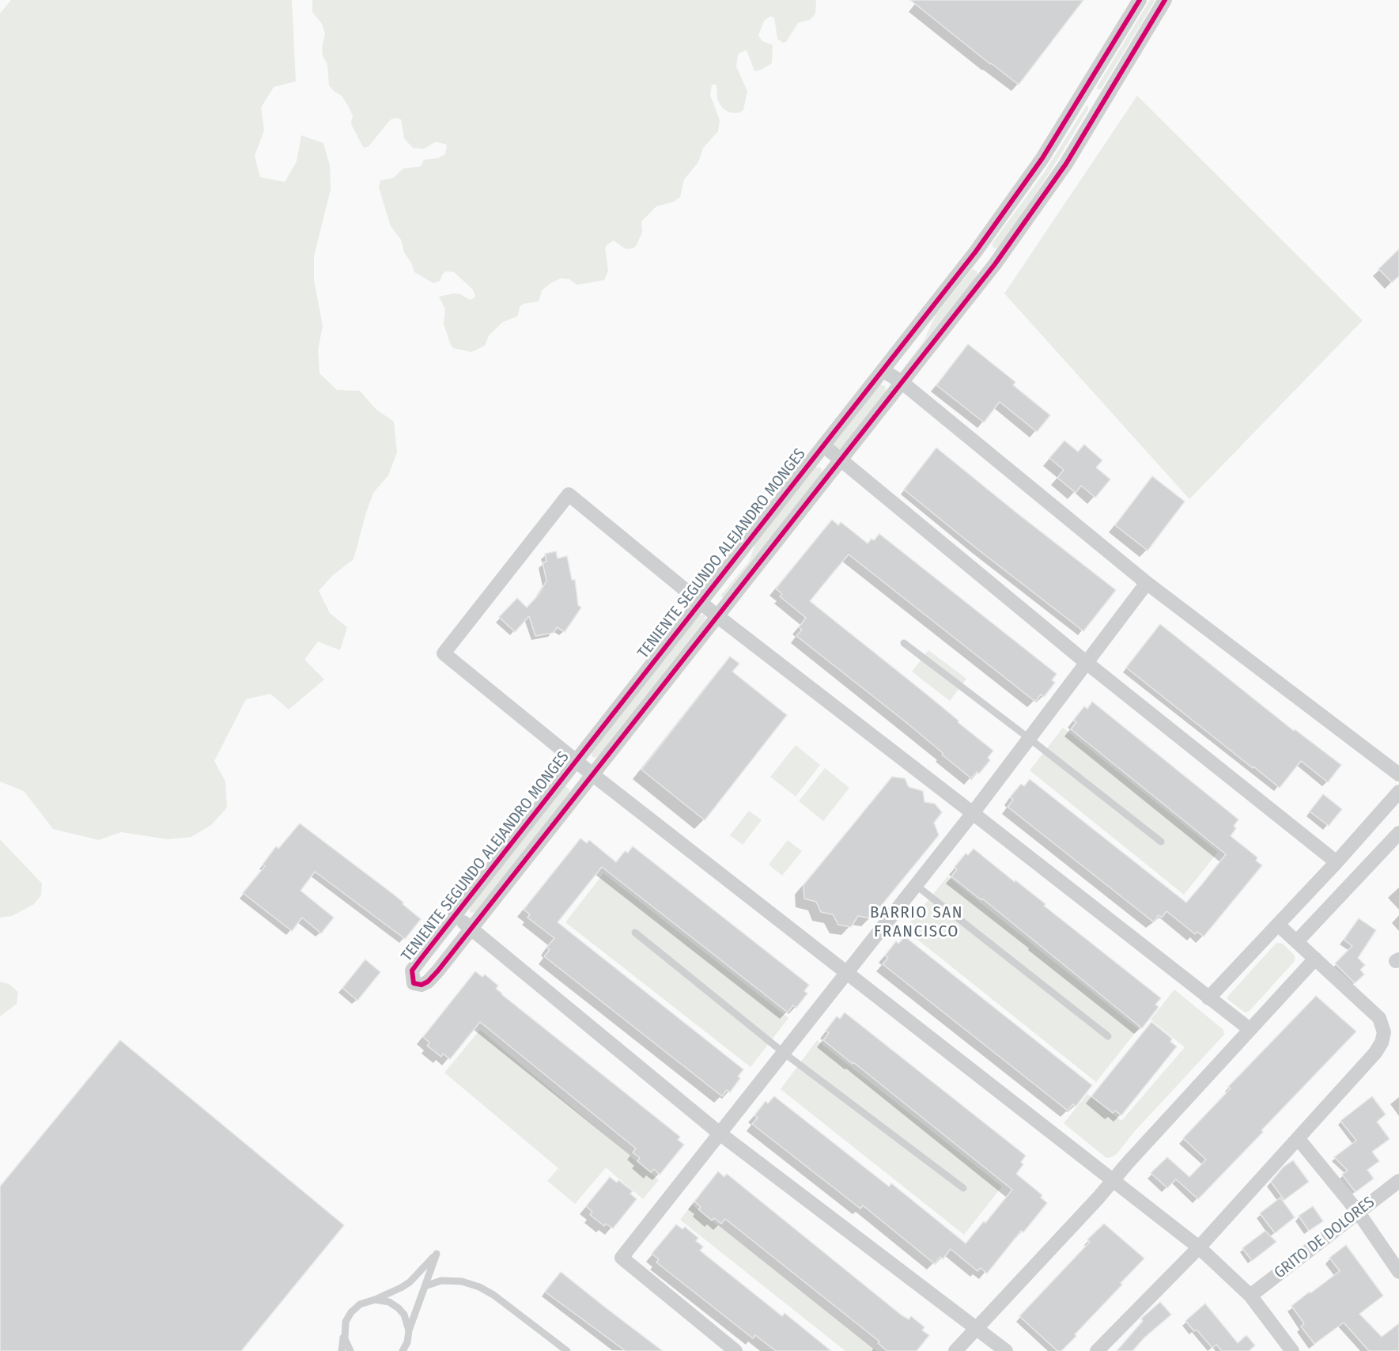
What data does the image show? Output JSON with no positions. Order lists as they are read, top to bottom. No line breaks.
{"streets":{"street":["TENIENTE SEGUNDO ALEJANDRO MONGES","GRITO DE DOLORES"]},"districts":["BARRIO SAN FRANCISCO"]}
